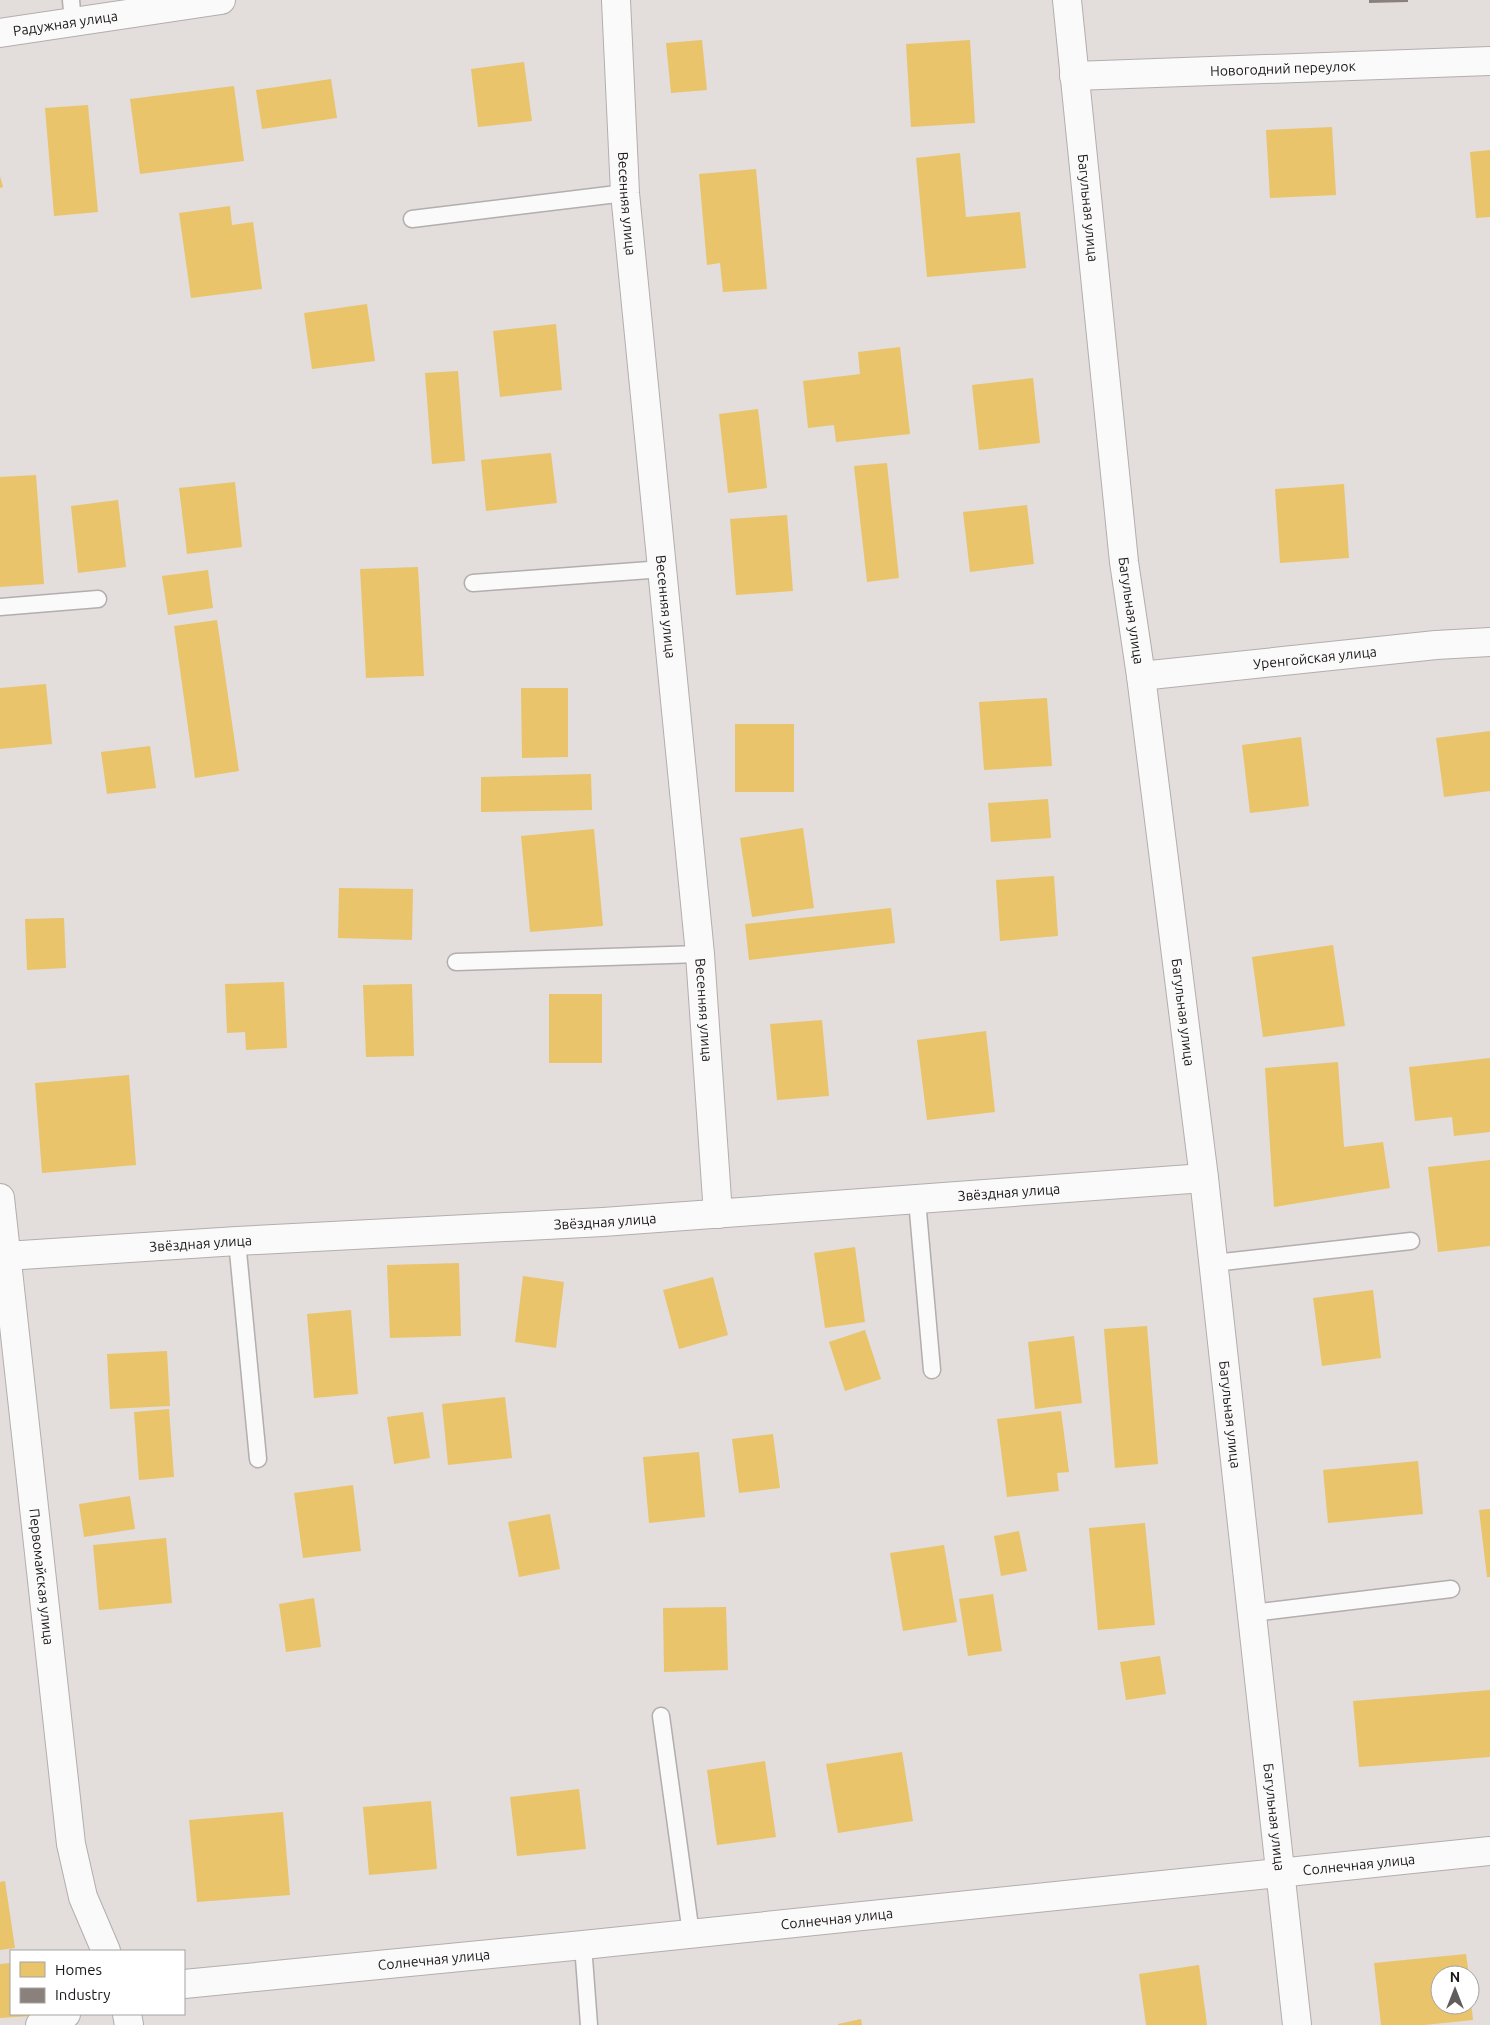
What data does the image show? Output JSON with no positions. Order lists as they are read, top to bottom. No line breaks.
{"streets":{"street":["Радужная улица","Новогодний переулок","Весенняя улица","Багульная улица","Уренгойская улица","Звёздная улица","Первомайская улица","Солнечная улица"]},"crossings":[["Новогодний переулок","Багульная улица"],["Весенняя улица","Звёздная улица"],["Багульная улица","Уренгойская улица"],["Багульная улица","Звёздная улица"],["Багульная улица","Солнечная улица"],["Звёздная улица","Первомайская улица"]],"legend":["Homes","Industry"],"north":"top"}
